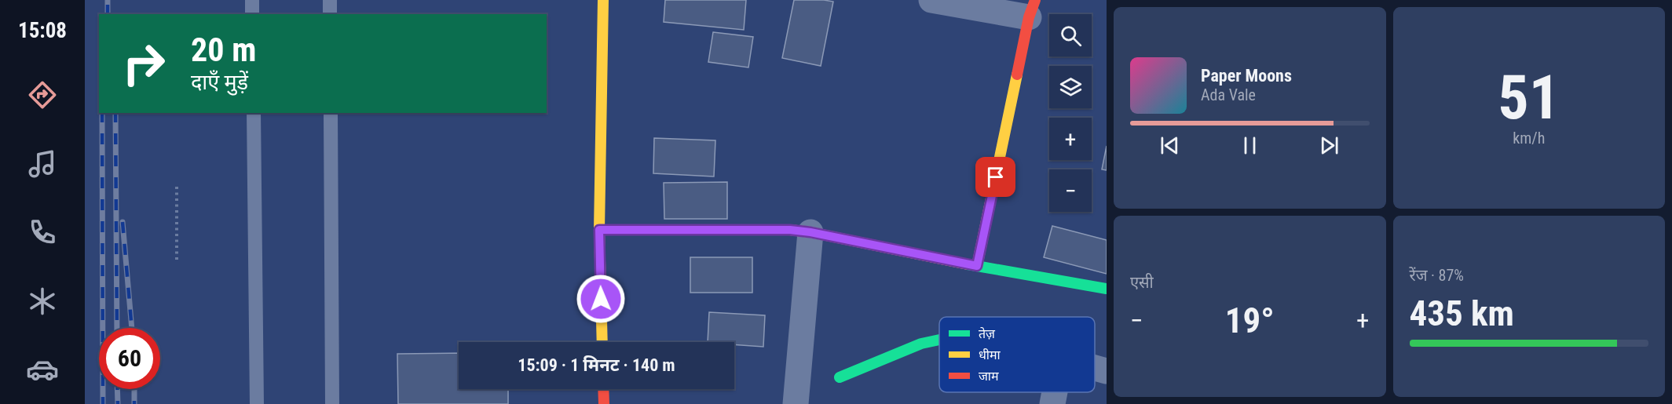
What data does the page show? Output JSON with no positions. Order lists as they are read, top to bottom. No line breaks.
{"legend":["तेज़","धीमा","जाम"],"page":{"tabs":"15:08","tile":[["51","km/h"],"एसी",["रेंज · 87%","435 km"]],"map_buttons":["+","−"],"turn":["20 m","दाएँ मुड़ें"],"song":["Paper Moons","Ada Vale"],"heat":["−","19°","+"],"limit":"60","trip":"15:09 · 1 मिनट · 140 m"}}
